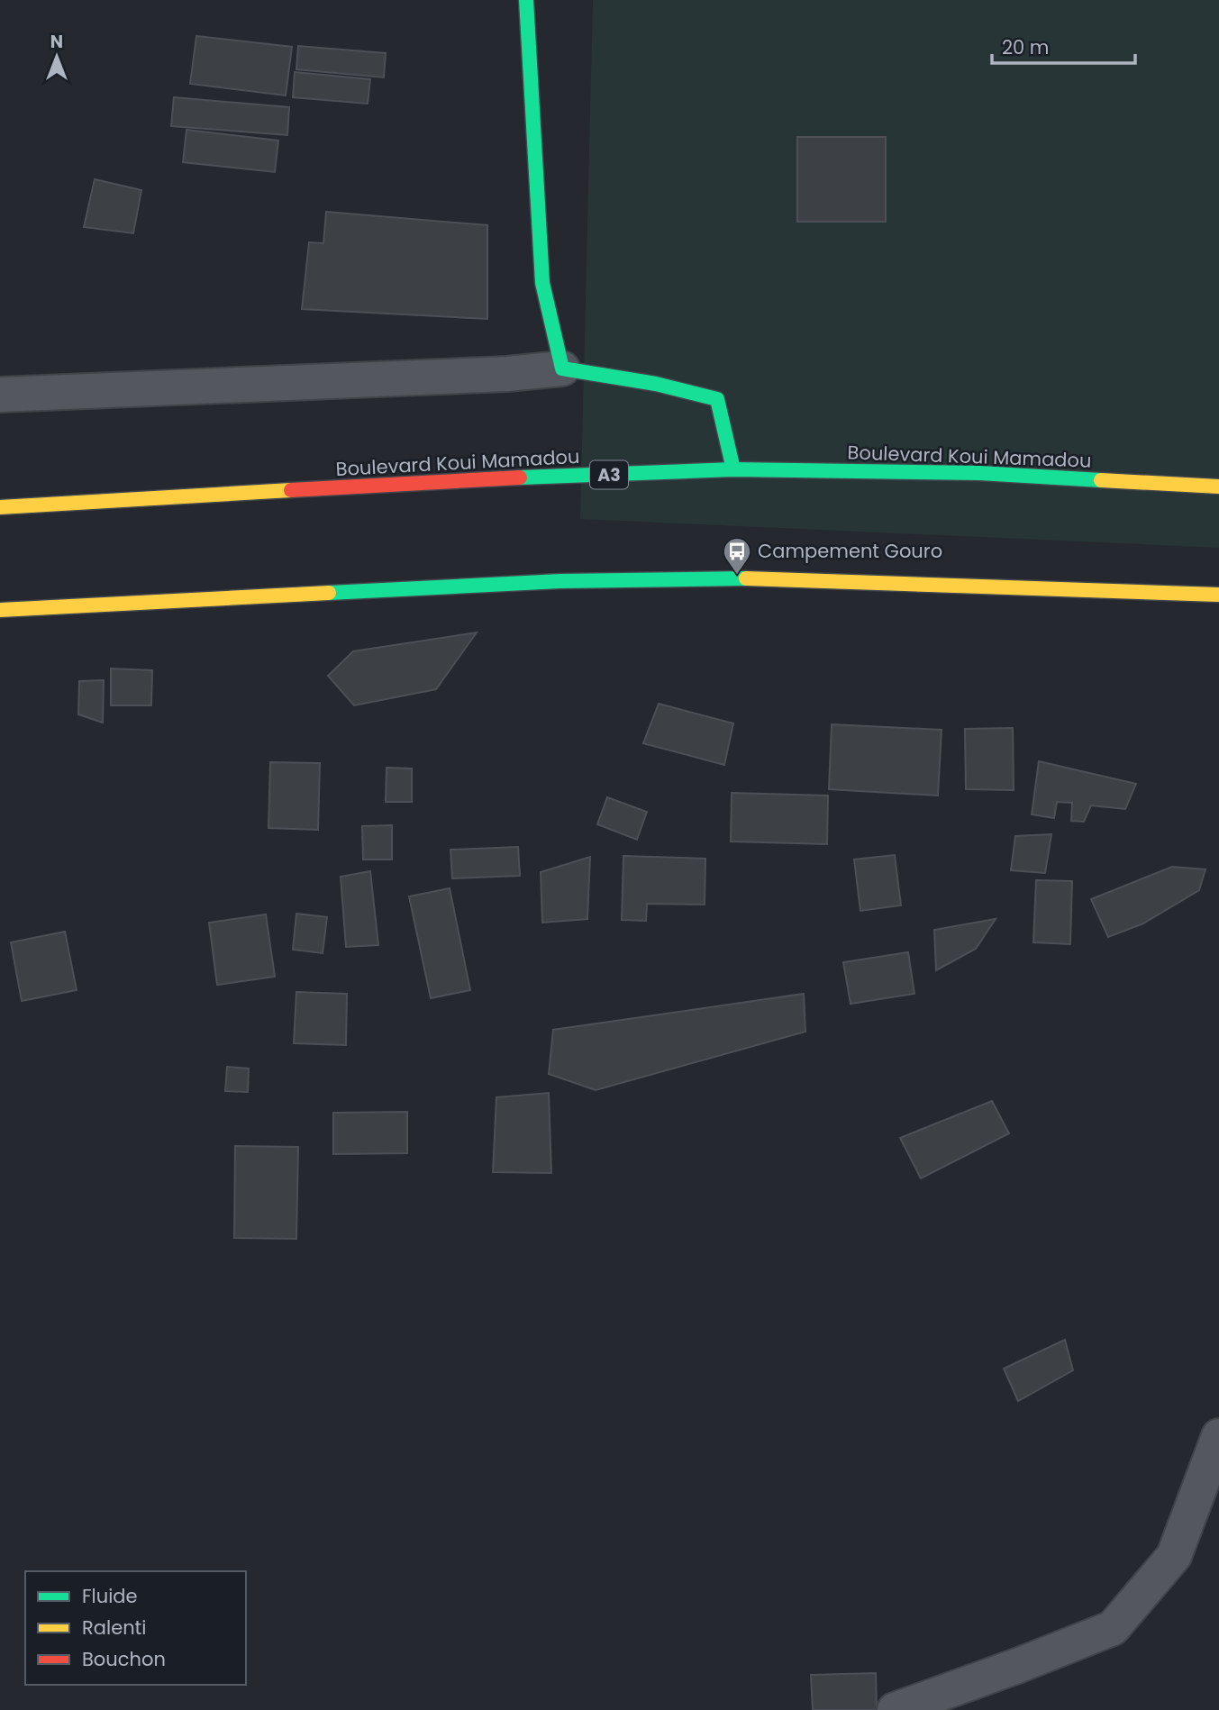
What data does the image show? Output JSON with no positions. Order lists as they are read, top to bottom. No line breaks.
{"streets":{"main road":["Boulevard Koui Mamadou","A3"]},"places":{"bus stop":["Campement Gouro"]},"legend":["Fluide","Ralenti","Bouchon"],"scale_bar":"20 m","north":"top"}
